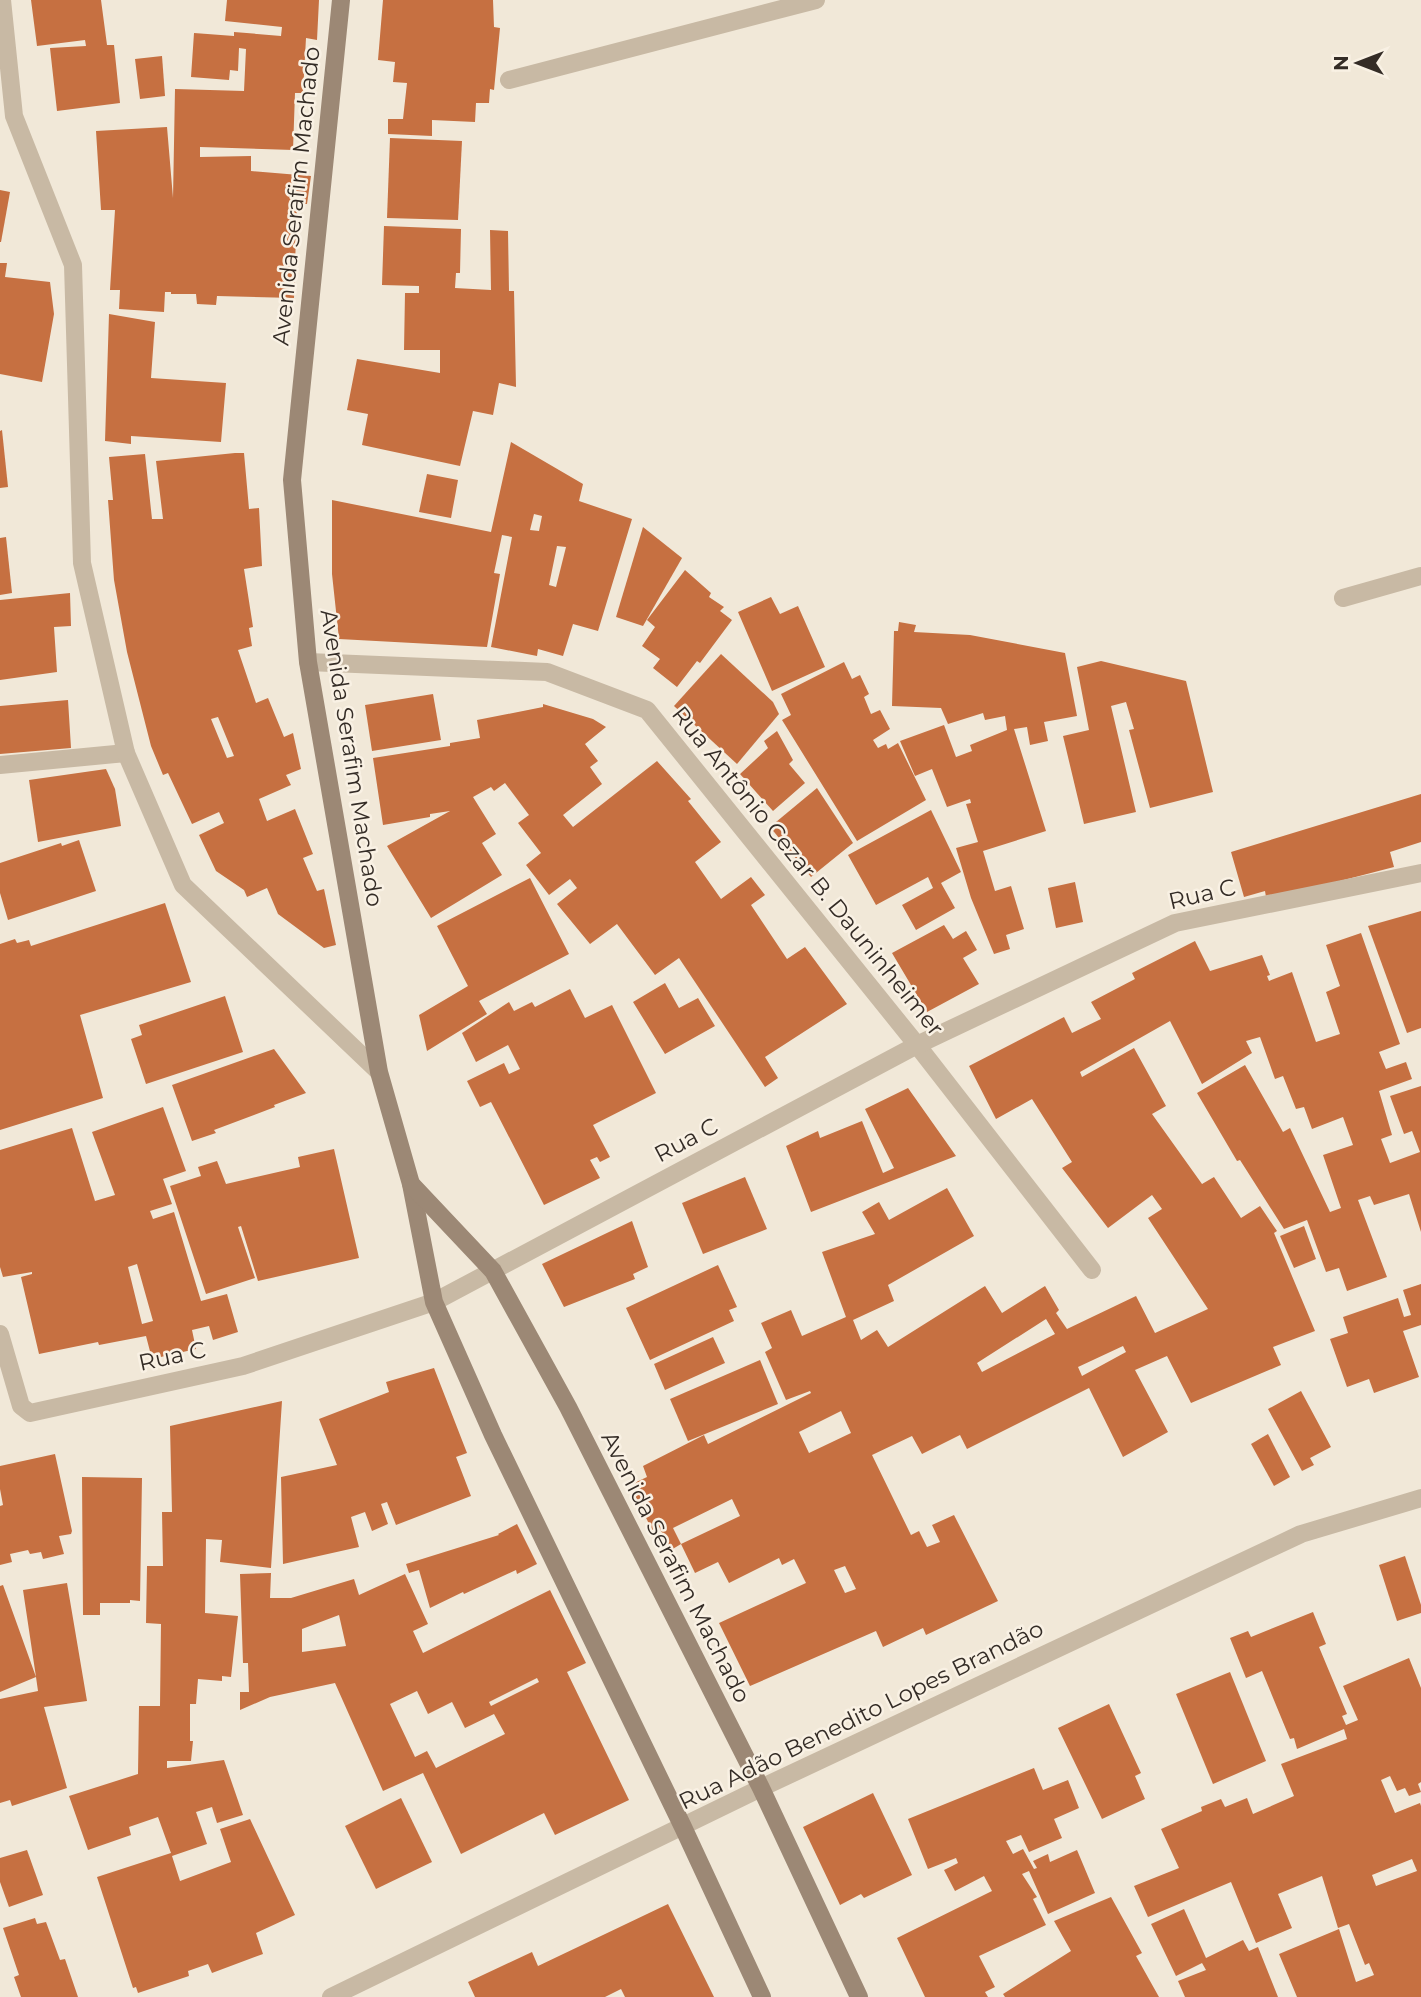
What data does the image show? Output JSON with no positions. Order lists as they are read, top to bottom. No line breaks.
{"streets":{"street":["Avenida Serafim Machado","Rua Antônio Cezar B. Dauninheimer","Rua C","Rua Adão Benedito Lopes Brandão"]},"crossings":[["Avenida Serafim Machado","Rua Antônio Cezar B. Dauninheimer"],["Avenida Serafim Machado","Rua C"],["Avenida Serafim Machado","Rua Adão Benedito Lopes Brandão"],["Rua Antônio Cezar B. Dauninheimer","Rua C"]],"north":"left"}
